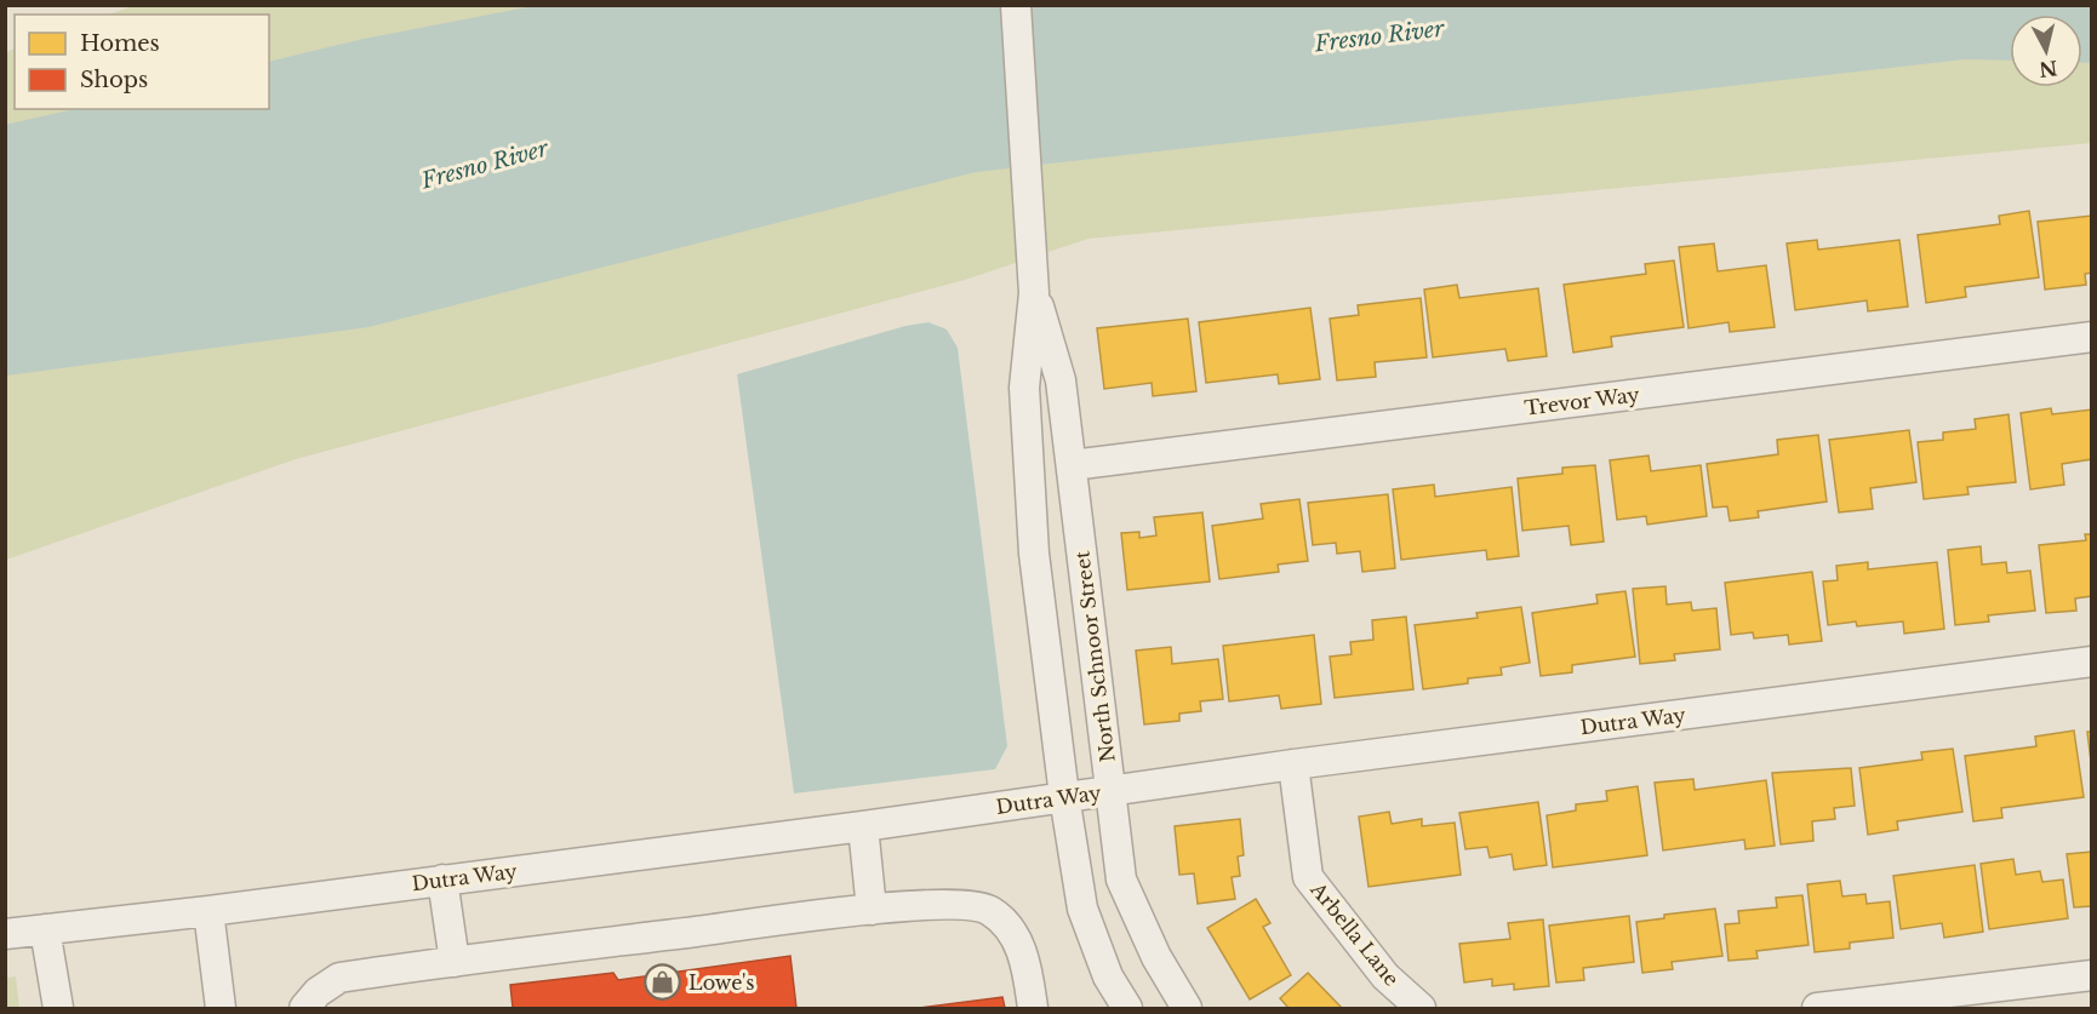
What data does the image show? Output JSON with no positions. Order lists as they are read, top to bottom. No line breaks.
{"streets":{"street":["Trevor Way","North Schnoor Street","Dutra Way","Arbella Lane"]},"crossings":[["Trevor Way","North Schnoor Street"],["North Schnoor Street","Dutra Way"],["Dutra Way","Arbella Lane"]],"water":["Fresno River"],"places":{"shop":["Lowe's"]},"legend":["Homes","Shops"],"north":"bottom"}
